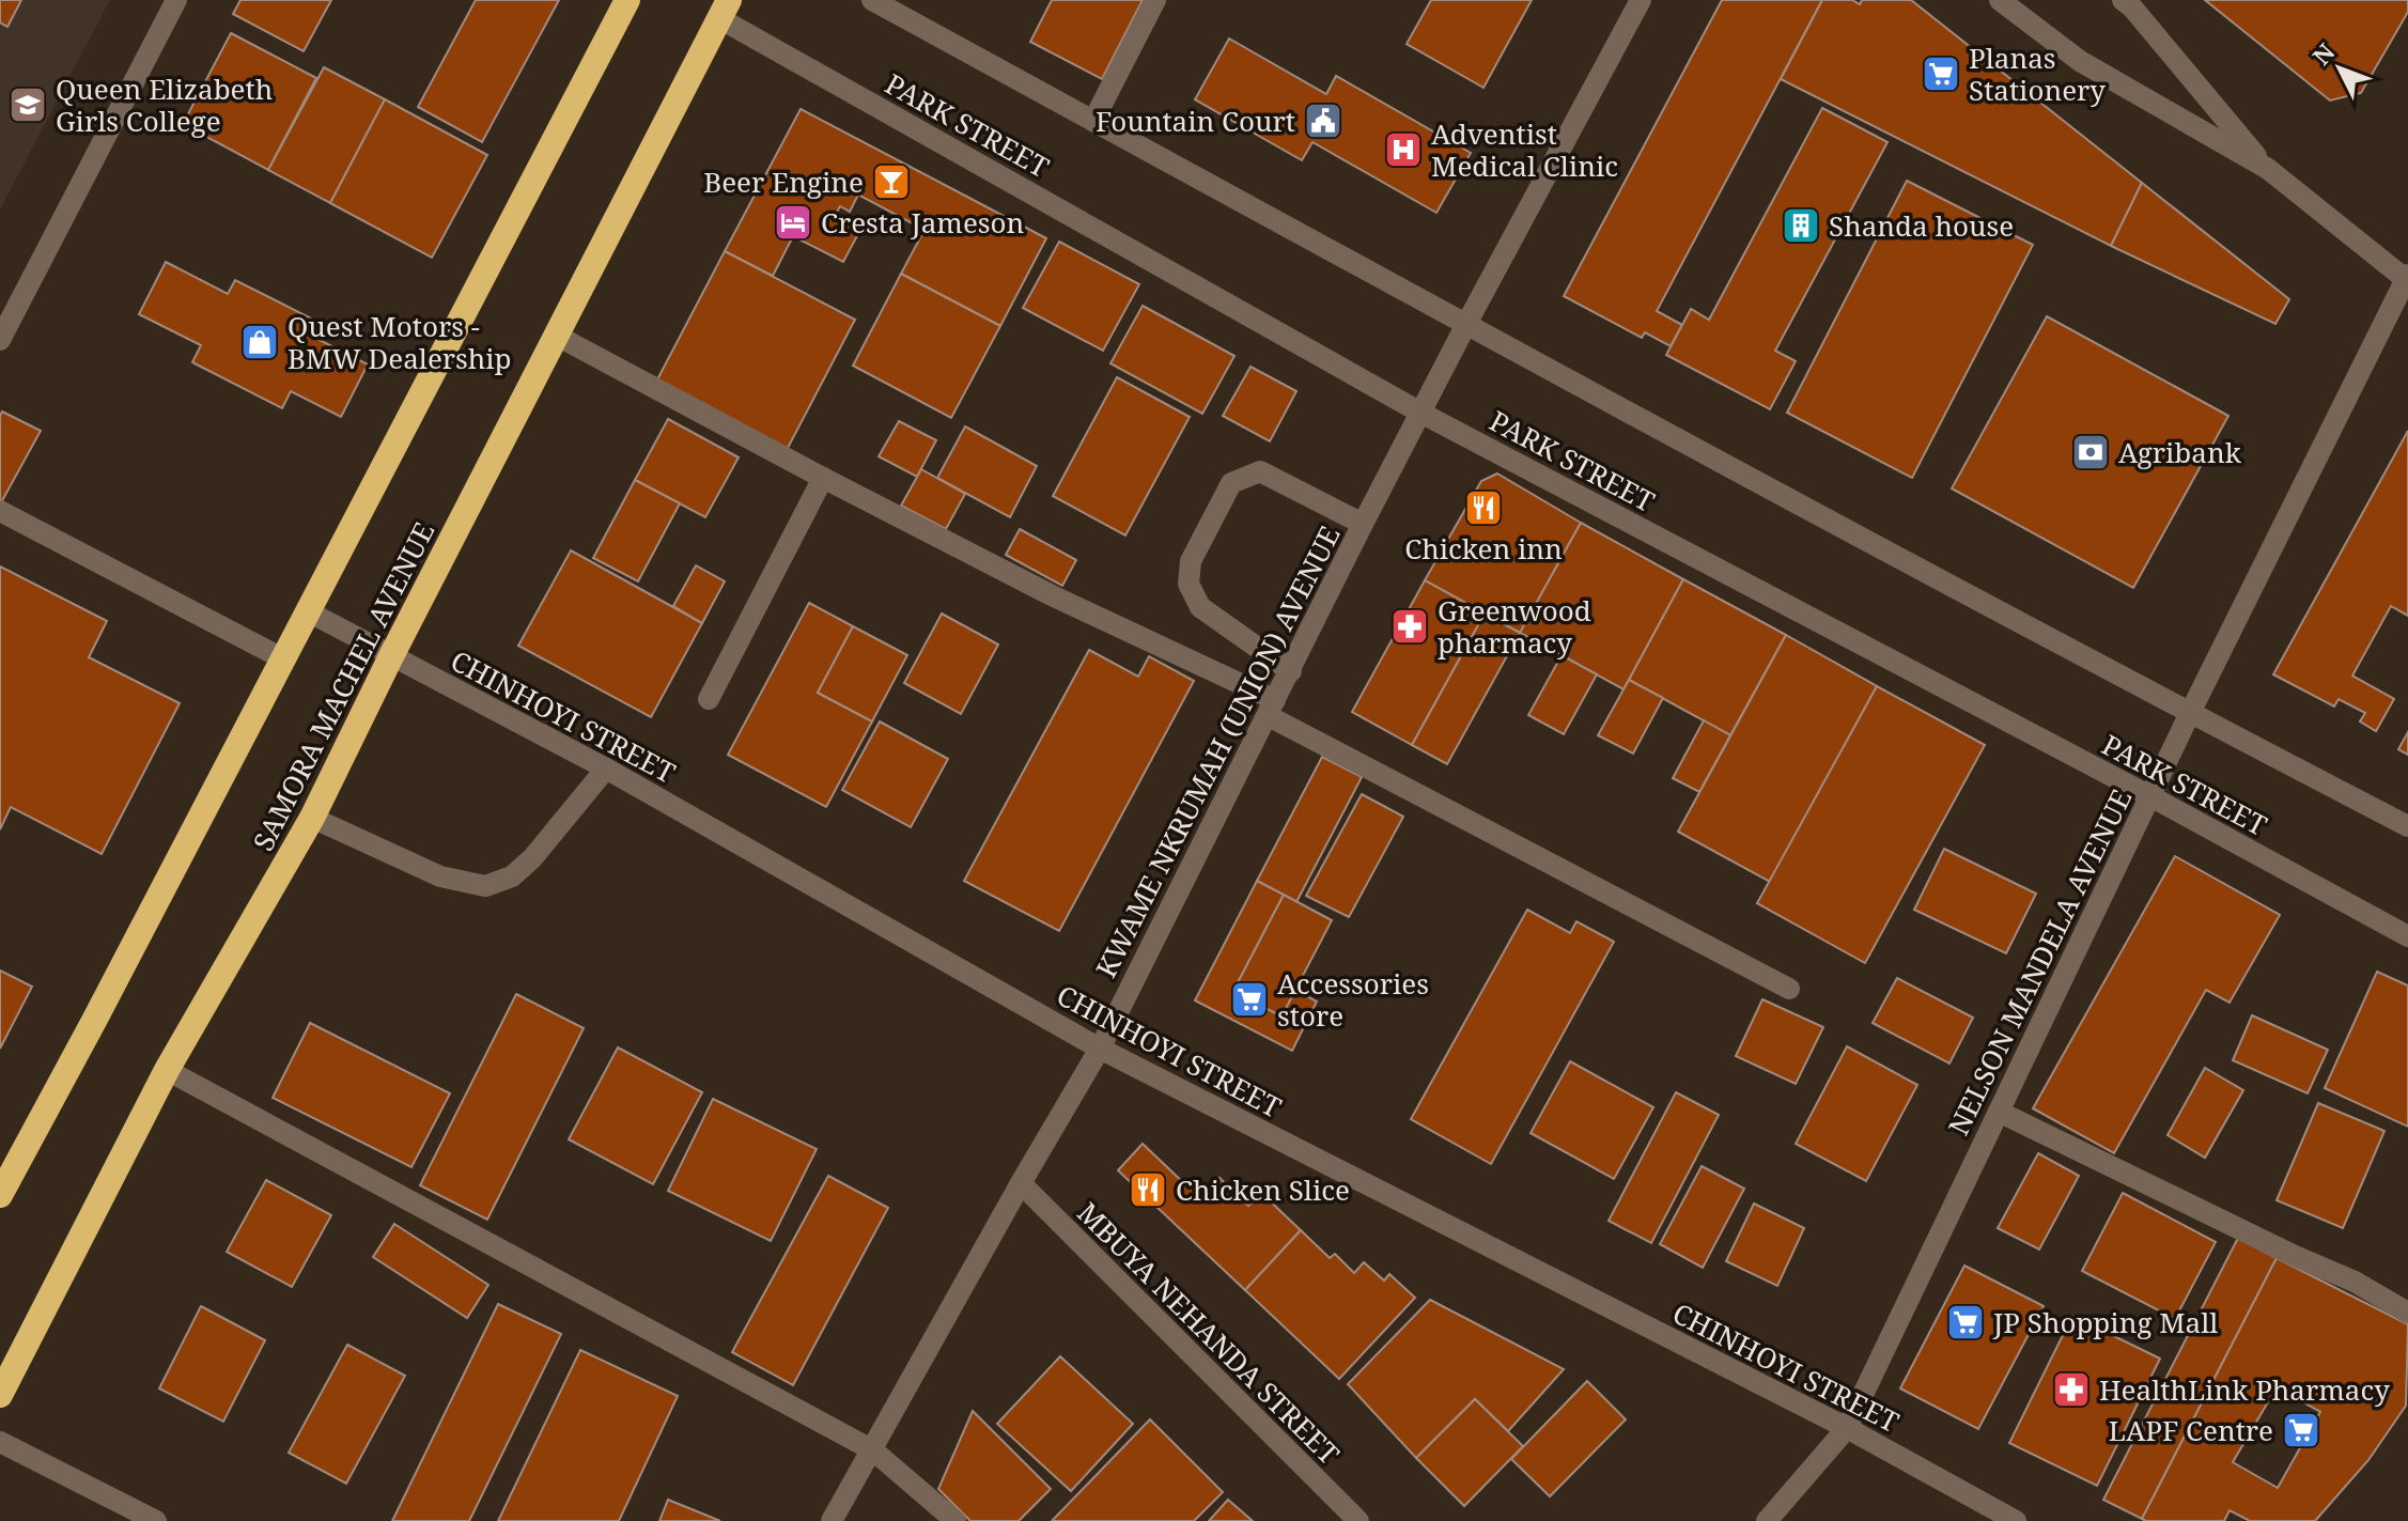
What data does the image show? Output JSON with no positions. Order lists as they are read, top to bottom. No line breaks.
{"streets":{"highway":["SAMORA MACHEL AVENUE"],"street":["PARK STREET","CHINHOYI STREET","KWAME NKRUMAH (UNION) AVENUE","NELSON MANDELA AVENUE","MBUYA NEHANDA STREET"]},"crossings":[["PARK STREET","SAMORA MACHEL AVENUE"],["PARK STREET","KWAME NKRUMAH (UNION) AVENUE"],["PARK STREET","NELSON MANDELA AVENUE"],["SAMORA MACHEL AVENUE","CHINHOYI STREET"],["CHINHOYI STREET","KWAME NKRUMAH (UNION) AVENUE"],["CHINHOYI STREET","NELSON MANDELA AVENUE"],["KWAME NKRUMAH (UNION) AVENUE","MBUYA NEHANDA STREET"]],"places":{"supermarket":["Planas Stationery","Accessories store","JP Shopping Mall","LAPF Centre"],"school or university":["Queen Elizabeth Girls College"],"public building":["Fountain Court"],"hospital":["Adventist Medical Clinic"],"bar":["Beer Engine"],"hotel":["Cresta Jameson"],"building":["Shanda house"],"shop":["Quest Motors - BMW Dealership"],"bank":["Agribank"],"restaurant":["Chicken inn","Chicken Slice"],"pharmacy":["Greenwood pharmacy","HealthLink Pharmacy"]},"north":"top left"}
